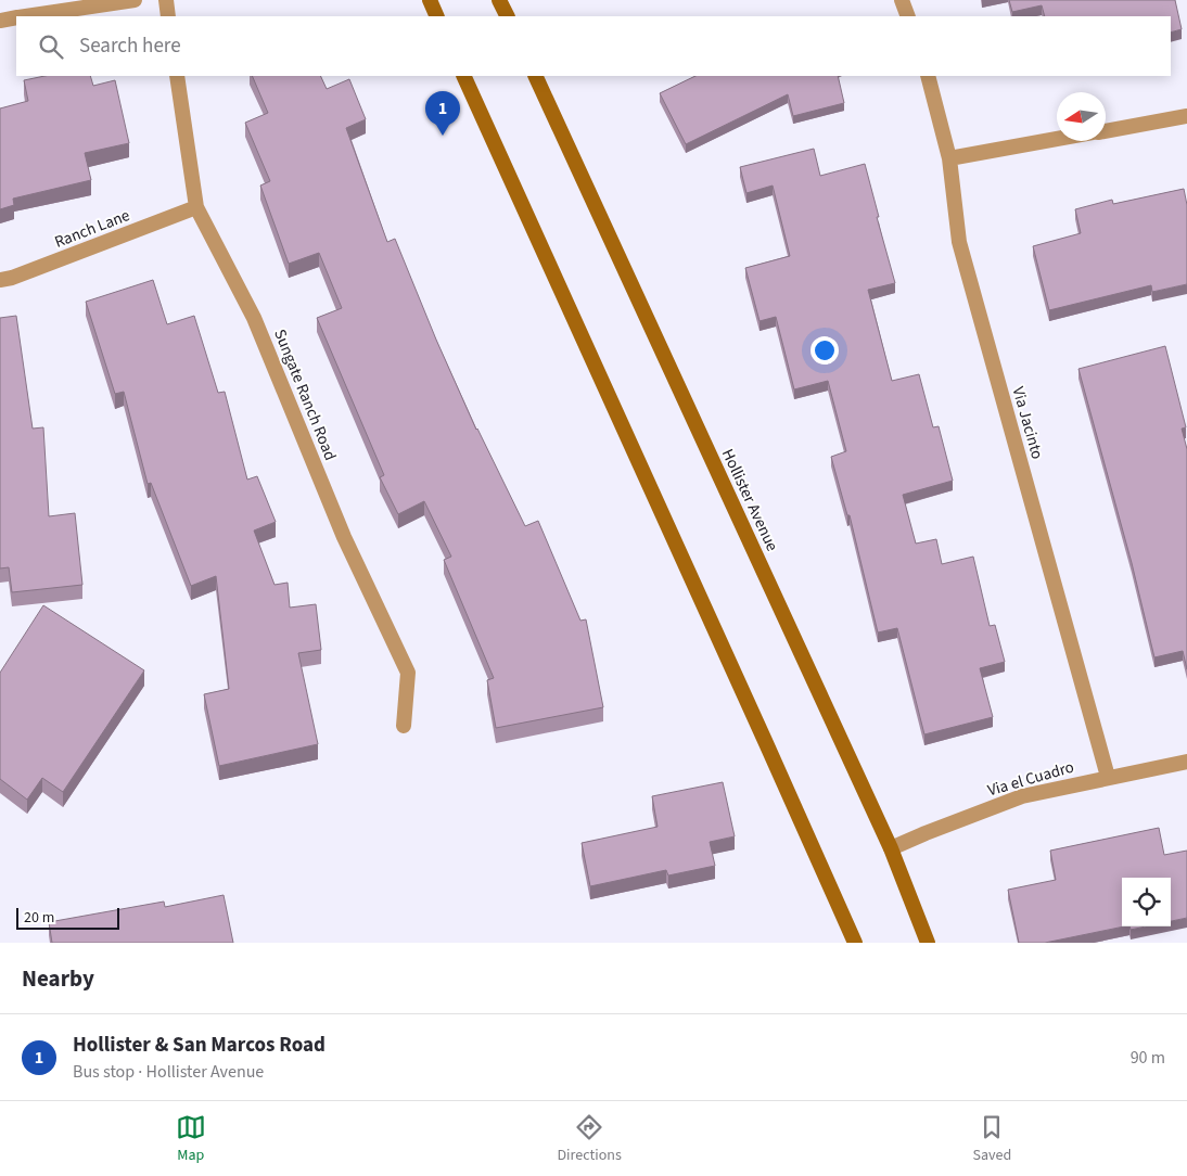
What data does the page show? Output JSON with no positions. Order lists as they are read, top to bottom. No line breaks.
{"streets":{"main road":["Hollister Avenue"],"street":["Ranch Lane","Sungate Ranch Road","Via Jacinto","Via el Cuadro"]},"crossings":[["Ranch Lane","Sungate Ranch Road"],["Via Jacinto","Via el Cuadro"],["Hollister Avenue","Via el Cuadro"]],"scale_bar":"20 m","north":"left","page":{"search":"Search here","pins":"1","scale":"20 m","heading":"Nearby","list":[{"mark":"1","name":"Hollister & San Marcos Road","note":"Bus stop · Hollister Avenue","value":"90 m"}],"nav":["Map","Directions","Saved"]}}
